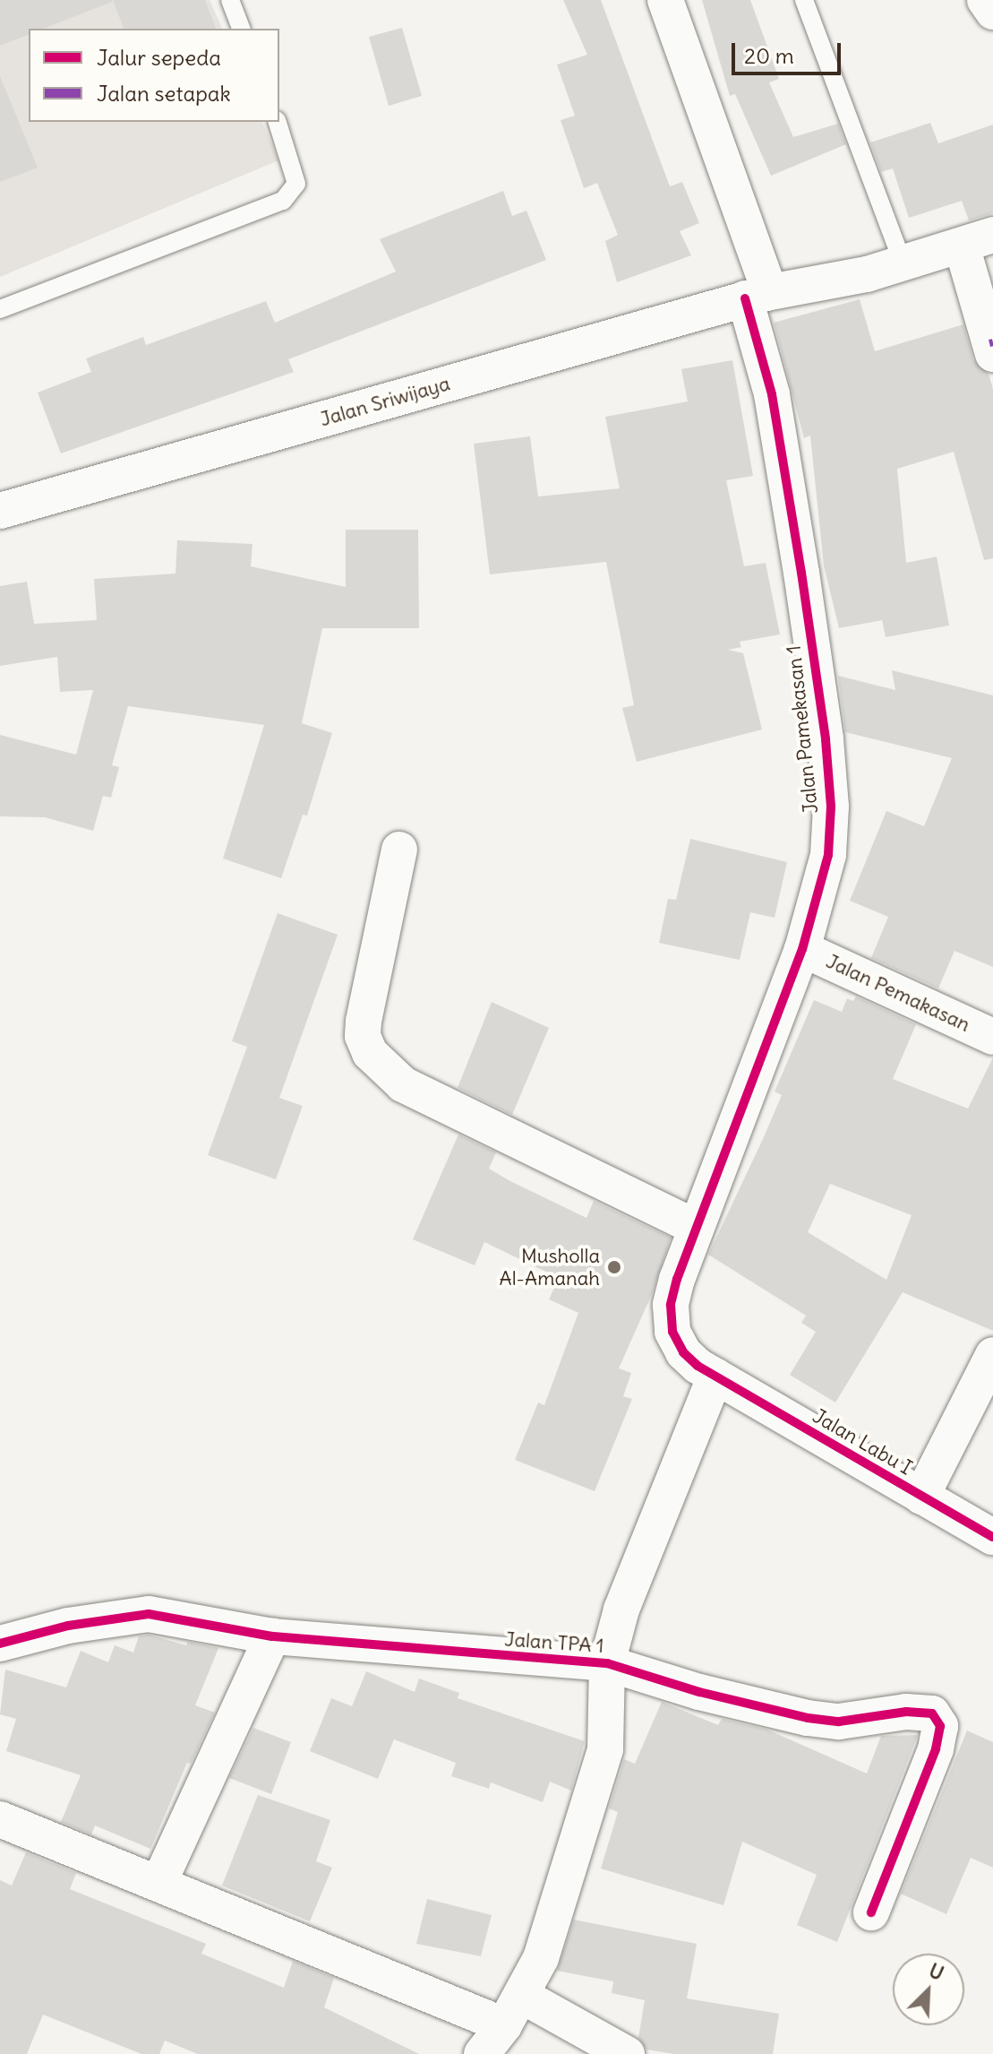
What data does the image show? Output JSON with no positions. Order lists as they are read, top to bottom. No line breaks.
{"streets":{"street":["Jalan Sriwijaya","Jalan Pamekasan 1","Jalan Pemakasan","Jalan Labu I","Jalan TPA 1"]},"crossings":[["Jalan Sriwijaya","Jalan Pamekasan 1"],["Jalan Pamekasan 1","Jalan Pemakasan"],["Jalan Pamekasan 1","Jalan Labu I"]],"places":["Musholla Al-Amanah"],"legend":["Jalur sepeda","Jalan setapak"],"scale_bar":"20 m","north":"top right"}
